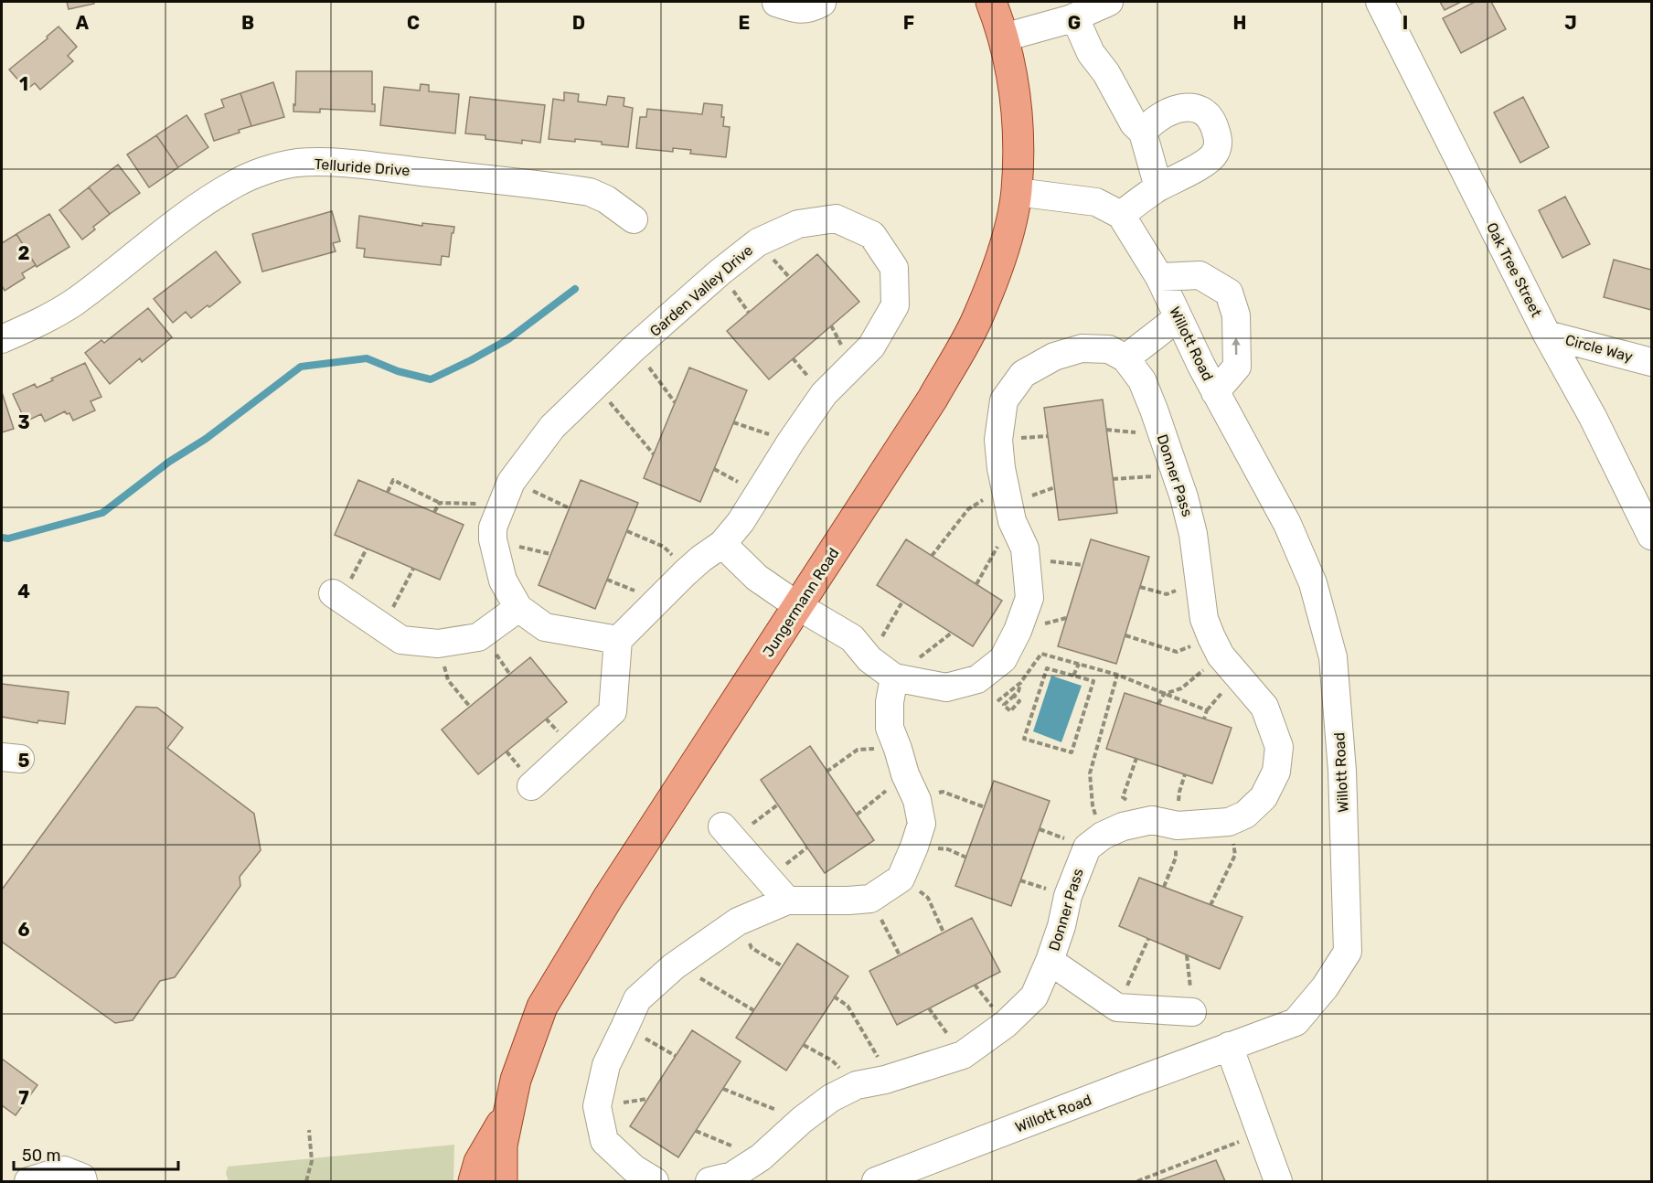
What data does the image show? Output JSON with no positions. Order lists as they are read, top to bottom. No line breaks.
{"streets":{"main road":["Jungermann Road"],"street":["Telluride Drive","Oak Tree Street","Garden Valley Drive","Willott Road","Circle Way","Donner Pass"]},"crossings":[["Oak Tree Street","Circle Way"],["Willott Road","Jungermann Road"]],"scale_bar":"50 m","grid":{"columns":["A","B","C","D","E","F","G","H","I","J"],"rows":["1","2","3","4","5","6","7"]}}
